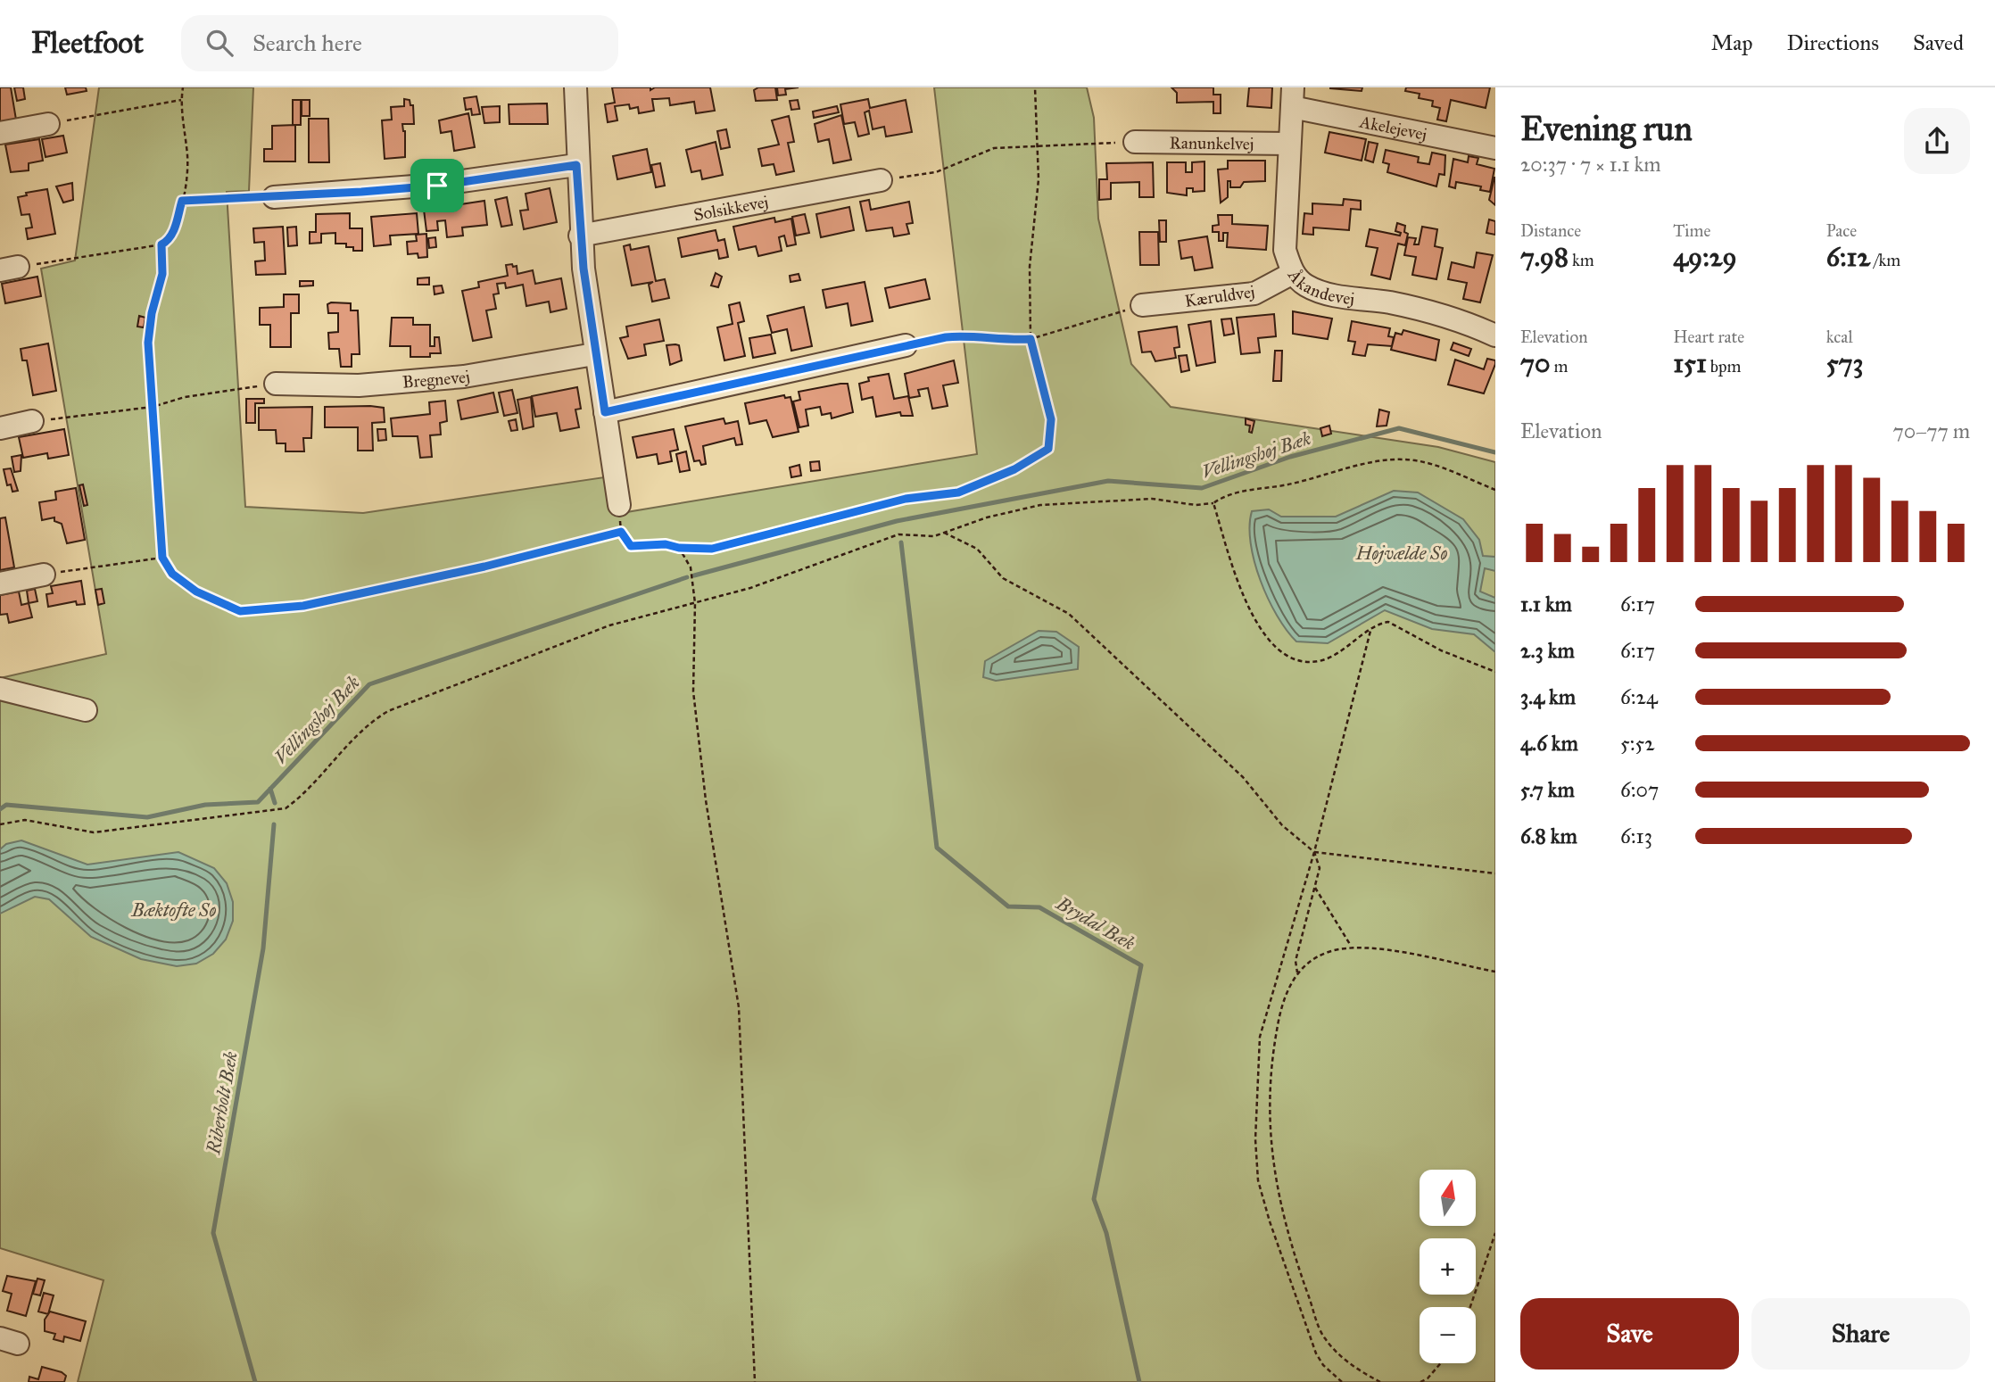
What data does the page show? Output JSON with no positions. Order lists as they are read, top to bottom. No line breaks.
{"streets":{"street":["Akelejevej","Ranunkelvej","Solsikkevej","Åkandevej","Kæruldvej","Bregnevej"]},"crossings":[["Akelejevej","Åkandevej"],["Ranunkelvej","Åkandevej"],["Åkandevej","Kæruldvej"]],"water":["Vellingshøj Bæk","Højvælde Sø","Bæktofte Sø","Brydal Bæk","Riberholt Bæk"],"north":"top","page":{"header":"Fleetfoot","search":"Search here","nav":["Map","Directions","Saved"],"heading":["Evening run","20:37 · 7 × 1.1 km"],"stats":[["Distance","7.98 km"],["Time","49:29"],["Pace","6:12 /km"],["Elevation","70 m"],["Heart rate","151 bpm"],["kcal","573"]],"chart":["Elevation","70–77 m"],"list":[{"name":"1.1 km","note":"6:17"},{"name":"2.3 km","note":"6:17"},{"name":"3.4 km","note":"6:24"},{"name":"4.6 km","note":"5:52"},{"name":"5.7 km","note":"6:07"},{"name":"6.8 km","note":"6:13"}],"map_buttons":["+","−"],"buttons":["Save","Share"]}}
